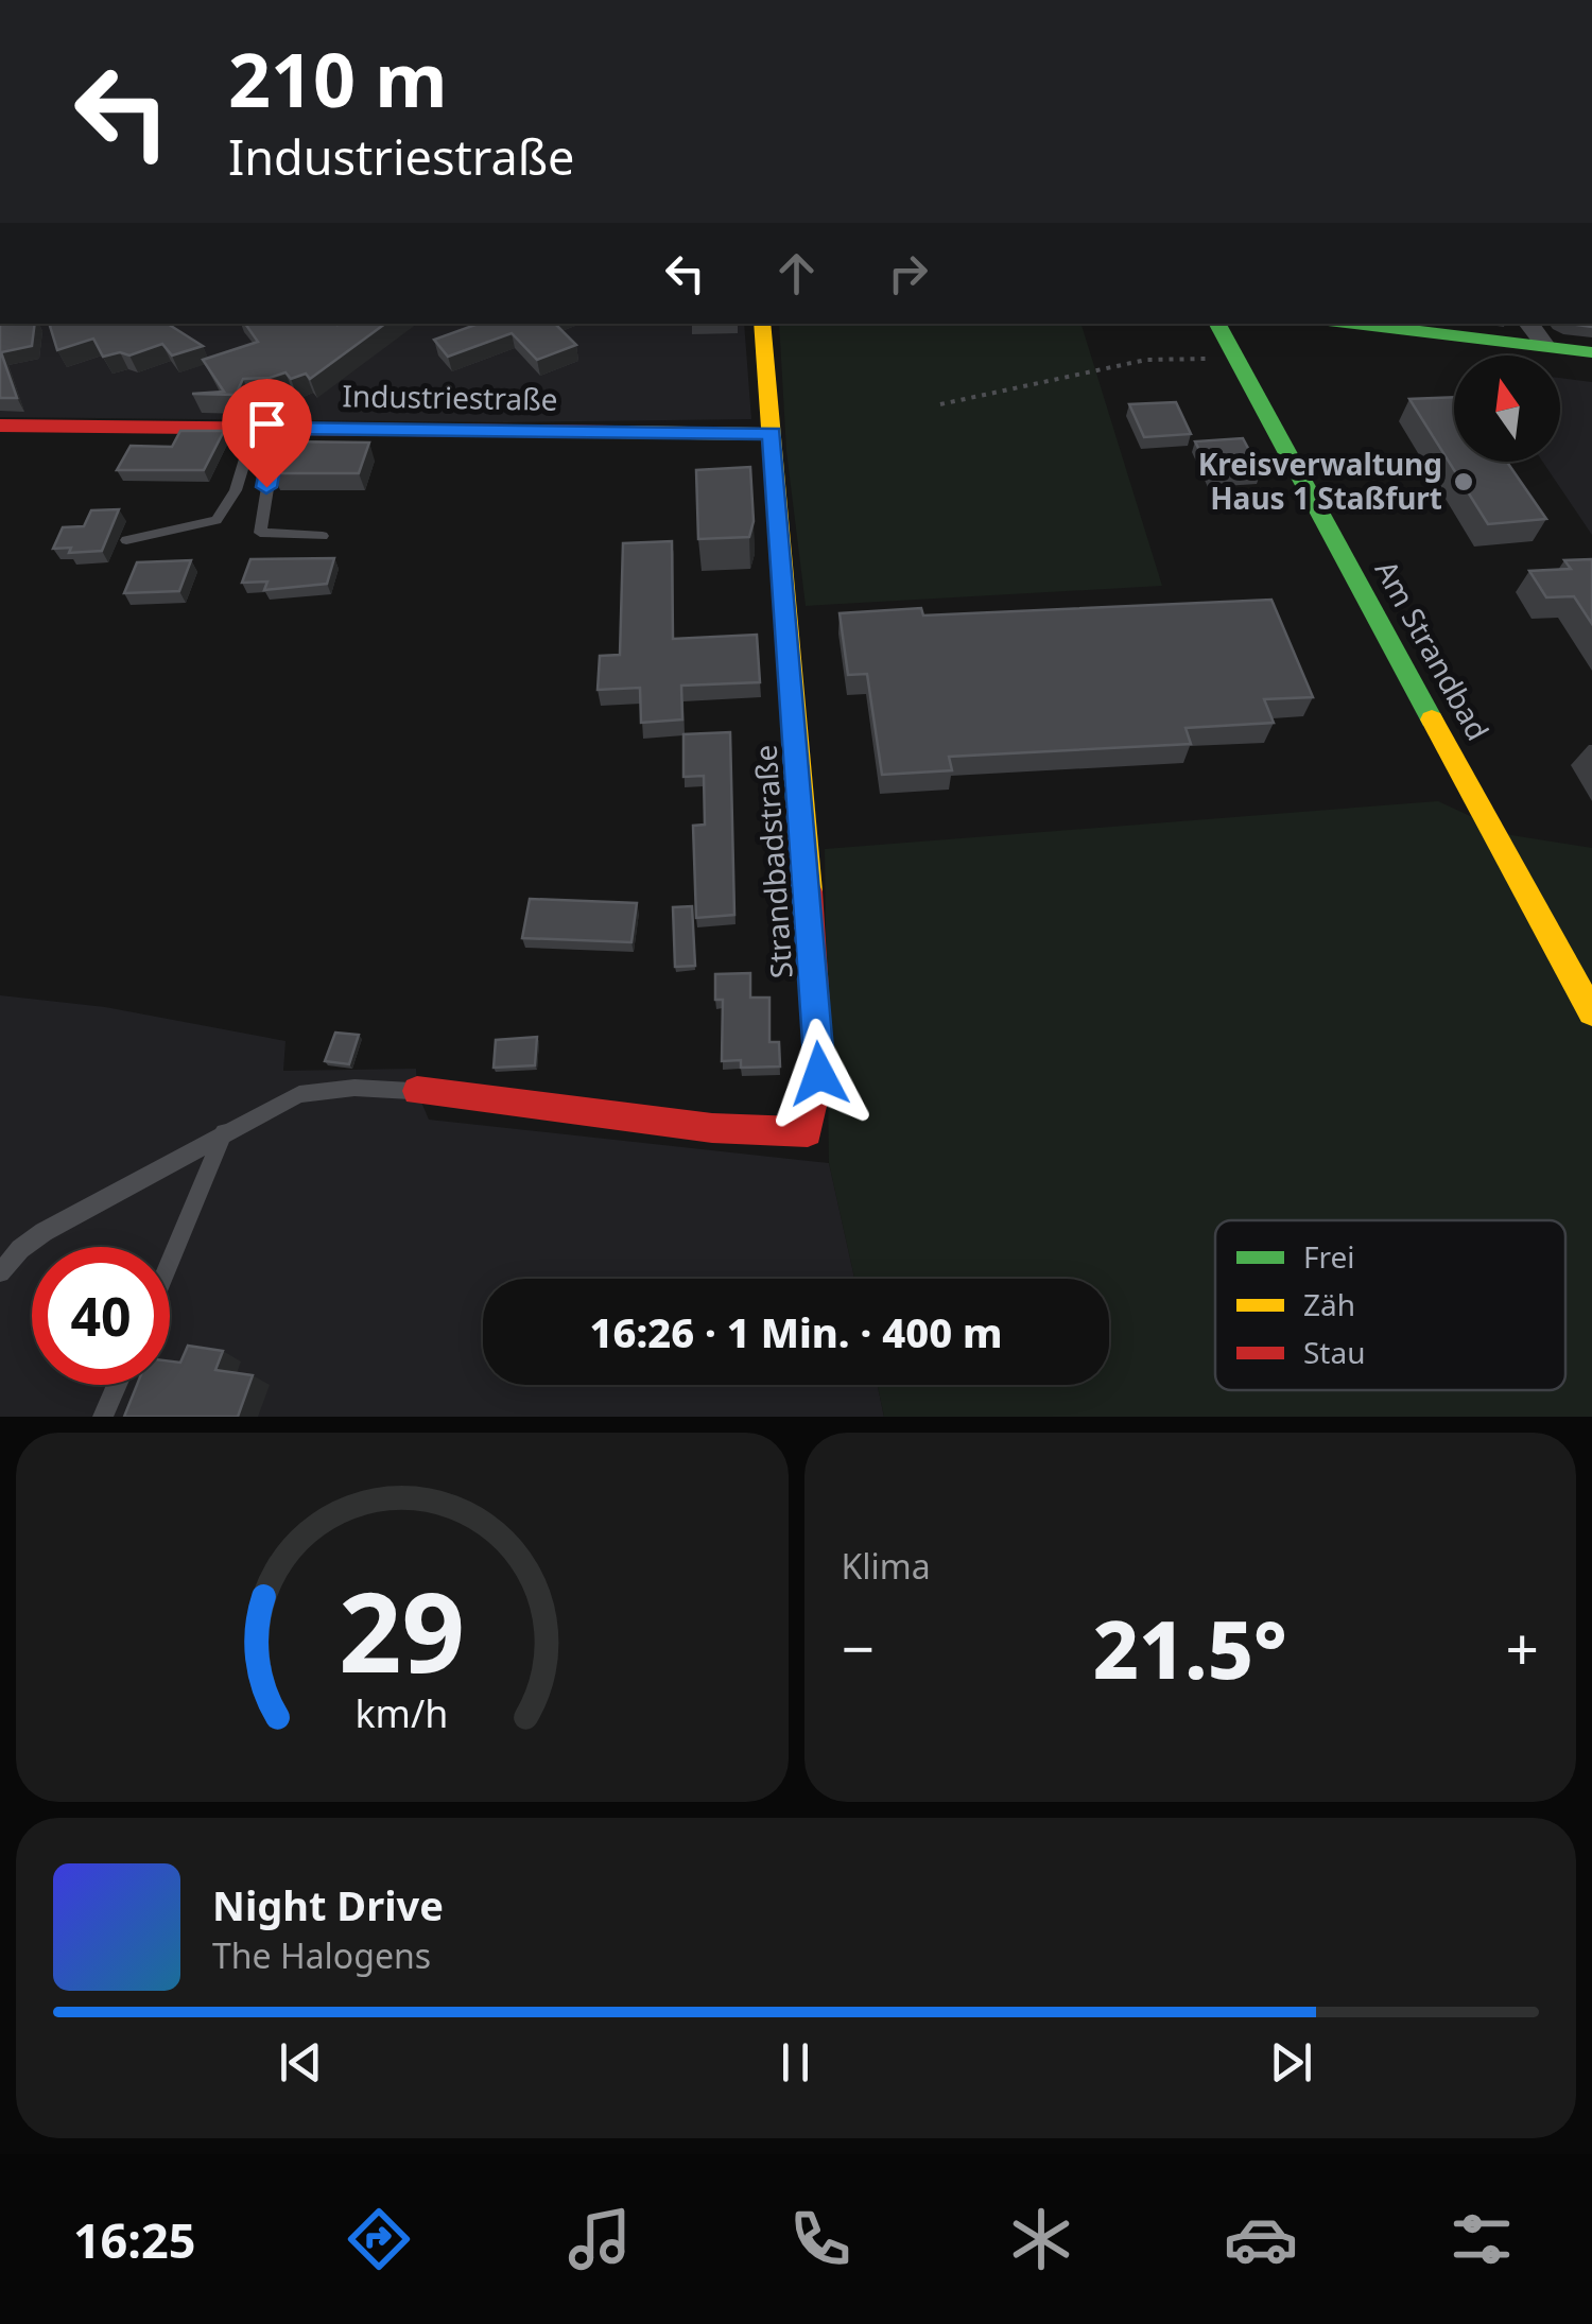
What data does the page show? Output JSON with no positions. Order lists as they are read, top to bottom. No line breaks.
{"streets":{"street":["Industriestraße","Am Strandbad","Strandbadstraße"]},"crossings":[["Industriestraße","Strandbadstraße"]],"places":["Kreisverwaltung Haus 1 Staßfurt"],"legend":["Frei","Zäh","Stau"],"north":"top","page":{"turn":["210 m","Industriestraße"],"limit":"40","trip":"16:26 · 1 Min. · 400 m","tile":"Klima","heat":["−","21.5°","+"],"song":["Night Drive","The Halogens"],"tabs":"16:25","gauge":["29","km/h"]}}
